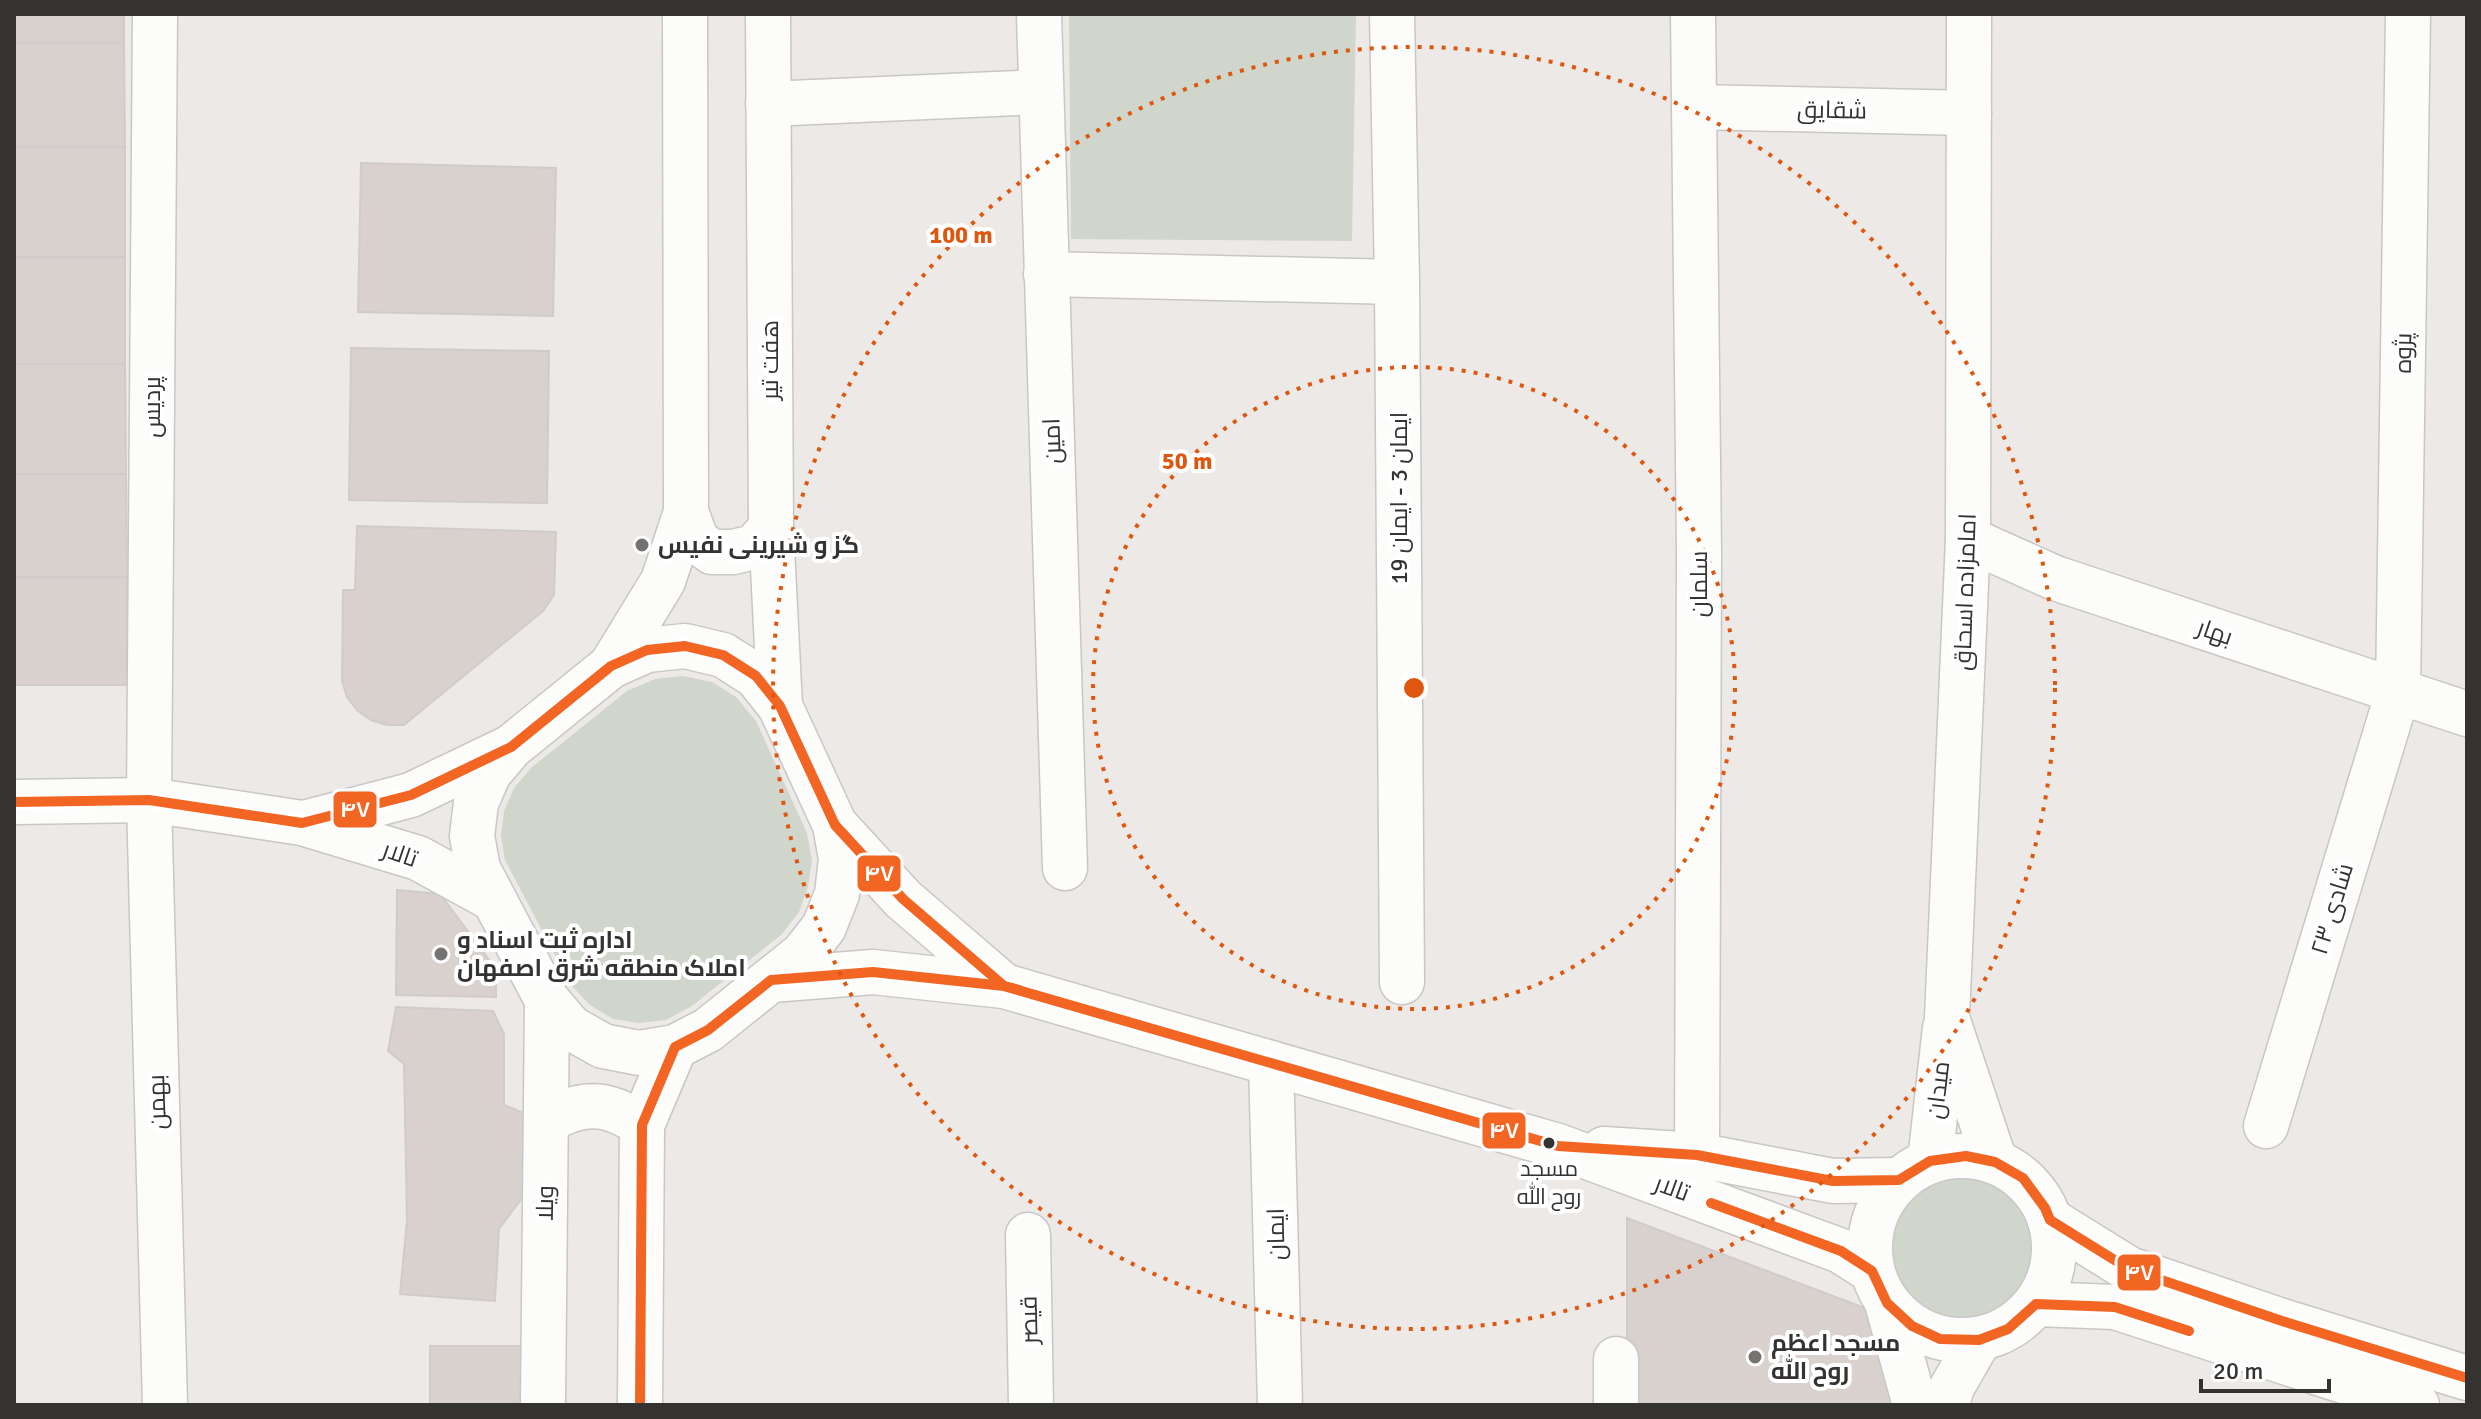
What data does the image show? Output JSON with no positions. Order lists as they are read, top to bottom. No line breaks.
{"streets":{"street":["شقایق","پژوه","هفت تیر","پردیس","امین","ایمان 3 - ایمان 19","سلمان","امامزاده اسحاق","بهار","تالار","شادی ۲۳","میدان","بهمن","ویلا","ایمان","قیصر"]},"crossings":[["شقایق","سلمان"],["شقایق","امامزاده اسحاق"],["پژوه","بهار"],["پژوه","شادی ۲۳"],["پردیس","تالار"],["پردیس","بهمن"],["سلمان","تالار"],["امامزاده اسحاق","بهار"],["امامزاده اسحاق","تالار"],["امامزاده اسحاق","میدان"],["بهار","شادی ۲۳"],["تالار","میدان"],["تالار","بهمن"],["تالار","ایمان"]],"places":["گز و شیرینی نفیس","اداره ثبت اسناد و املاک منطقه شرق اصفهان","مسجد روح الله","مسجد اعظم روح الله"],"lines":["transit line ۴۷"],"scale_bar":"20 m","rings":["100 m","50 m"]}
